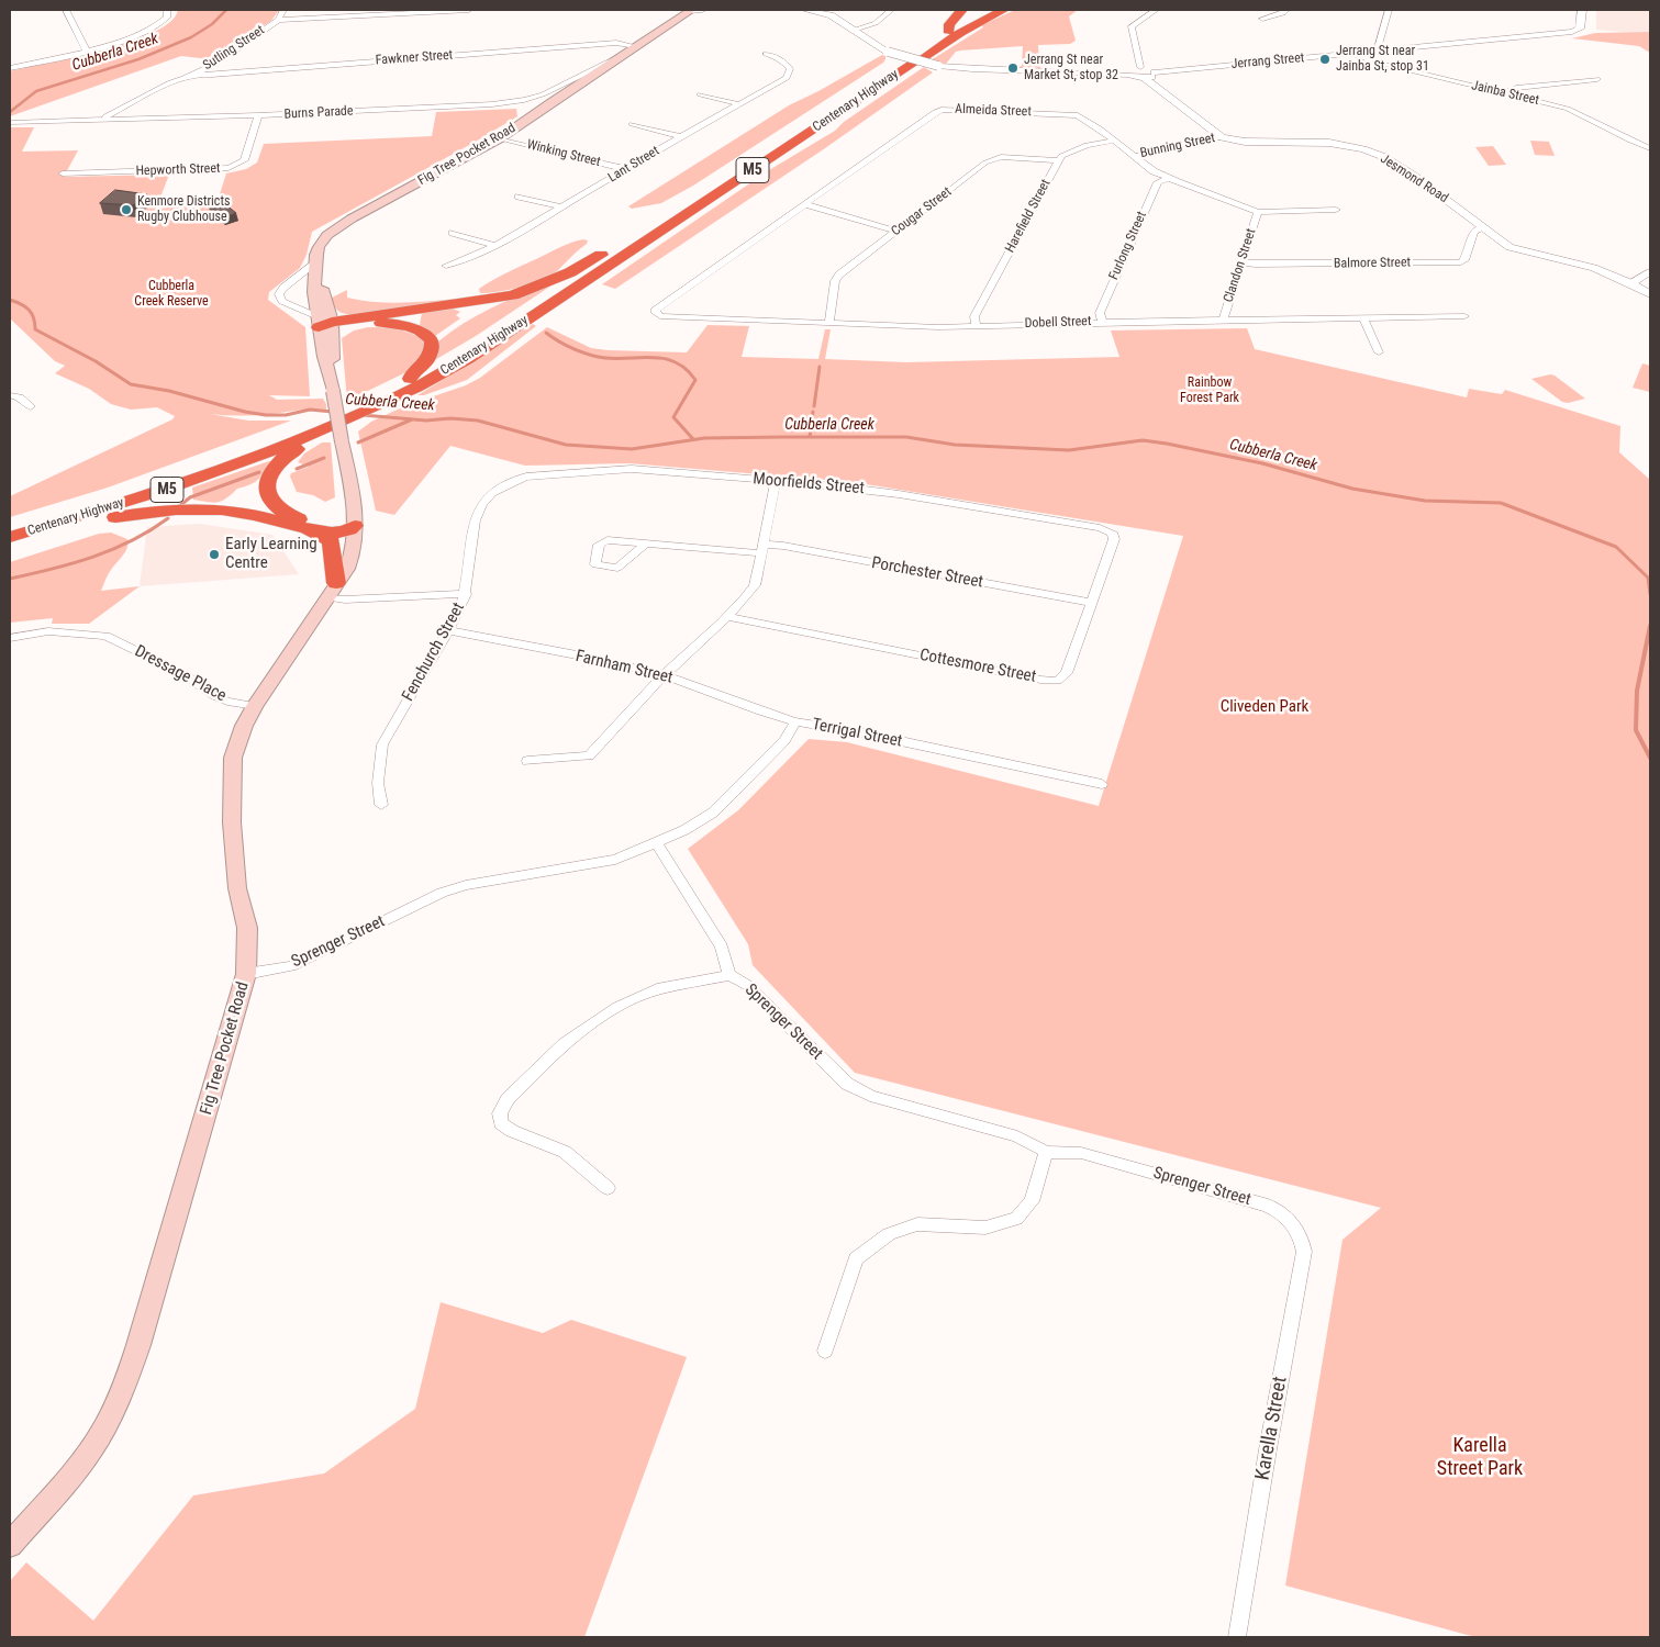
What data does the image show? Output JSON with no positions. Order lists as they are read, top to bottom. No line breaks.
{"streets":{"highway":["Centenary Highway","M5"],"main road":["Fig Tree Pocket Road"],"street":["Sutling Street","Fawkner Street","Jerrang Street","Jainba Street","Almeida Street","Burns Parade","Bunning Street","Winking Street","Lant Street","Hepworth Street","Jesmond Road","Cougar Street","Harefield Street","Furlong Street","Balmore Street","Clandon Street","Dobell Street","Moorfields Street","Porchester Street","Fenchurch Street","Cottesmore Street","Farnham Street","Dressage Place","Terrigal Street","Sprenger Street","Karella Street"]},"crossings":[["Sutling Street","Fawkner Street"],["Sutling Street","Burns Parade"],["Fawkner Street","Fig Tree Pocket Road"],["Jerrang Street","Jainba Street"],["Centenary Highway","M5"],["Almeida Street","Bunning Street"],["Almeida Street","Harefield Street"],["Almeida Street","Furlong Street"],["Almeida Street","Clandon Street"],["Almeida Street","Dobell Street"],["Burns Parade","Fig Tree Pocket Road"],["Burns Parade","Hepworth Street"],["Bunning Street","Jesmond Road"],["Winking Street","Fig Tree Pocket Road"],["Winking Street","Lant Street"],["Fig Tree Pocket Road","Dressage Place"],["Fig Tree Pocket Road","Sprenger Street"],["Jesmond Road","Balmore Street"],["Cougar Street","Harefield Street"],["Cougar Street","Dobell Street"],["Harefield Street","Dobell Street"],["Furlong Street","Dobell Street"],["Balmore Street","Clandon Street"],["Clandon Street","Dobell Street"],["Moorfields Street","Fenchurch Street"],["Moorfields Street","Cottesmore Street"],["Porchester Street","Cottesmore Street"],["Fenchurch Street","Farnham Street"],["Farnham Street","Terrigal Street"],["Terrigal Street","Sprenger Street"],["Sprenger Street","Karella Street"]],"water":["Cubberla Creek"],"parks":["Cubberla Creek Reserve","Rainbow Forest Park","Cliveden Park","Karella Street Park"],"places":["Jerrang St near Jainba St, stop 31","Jerrang St near Market St, stop 32","Kenmore Districts Rugby Clubhouse","Early Learning Centre"]}
